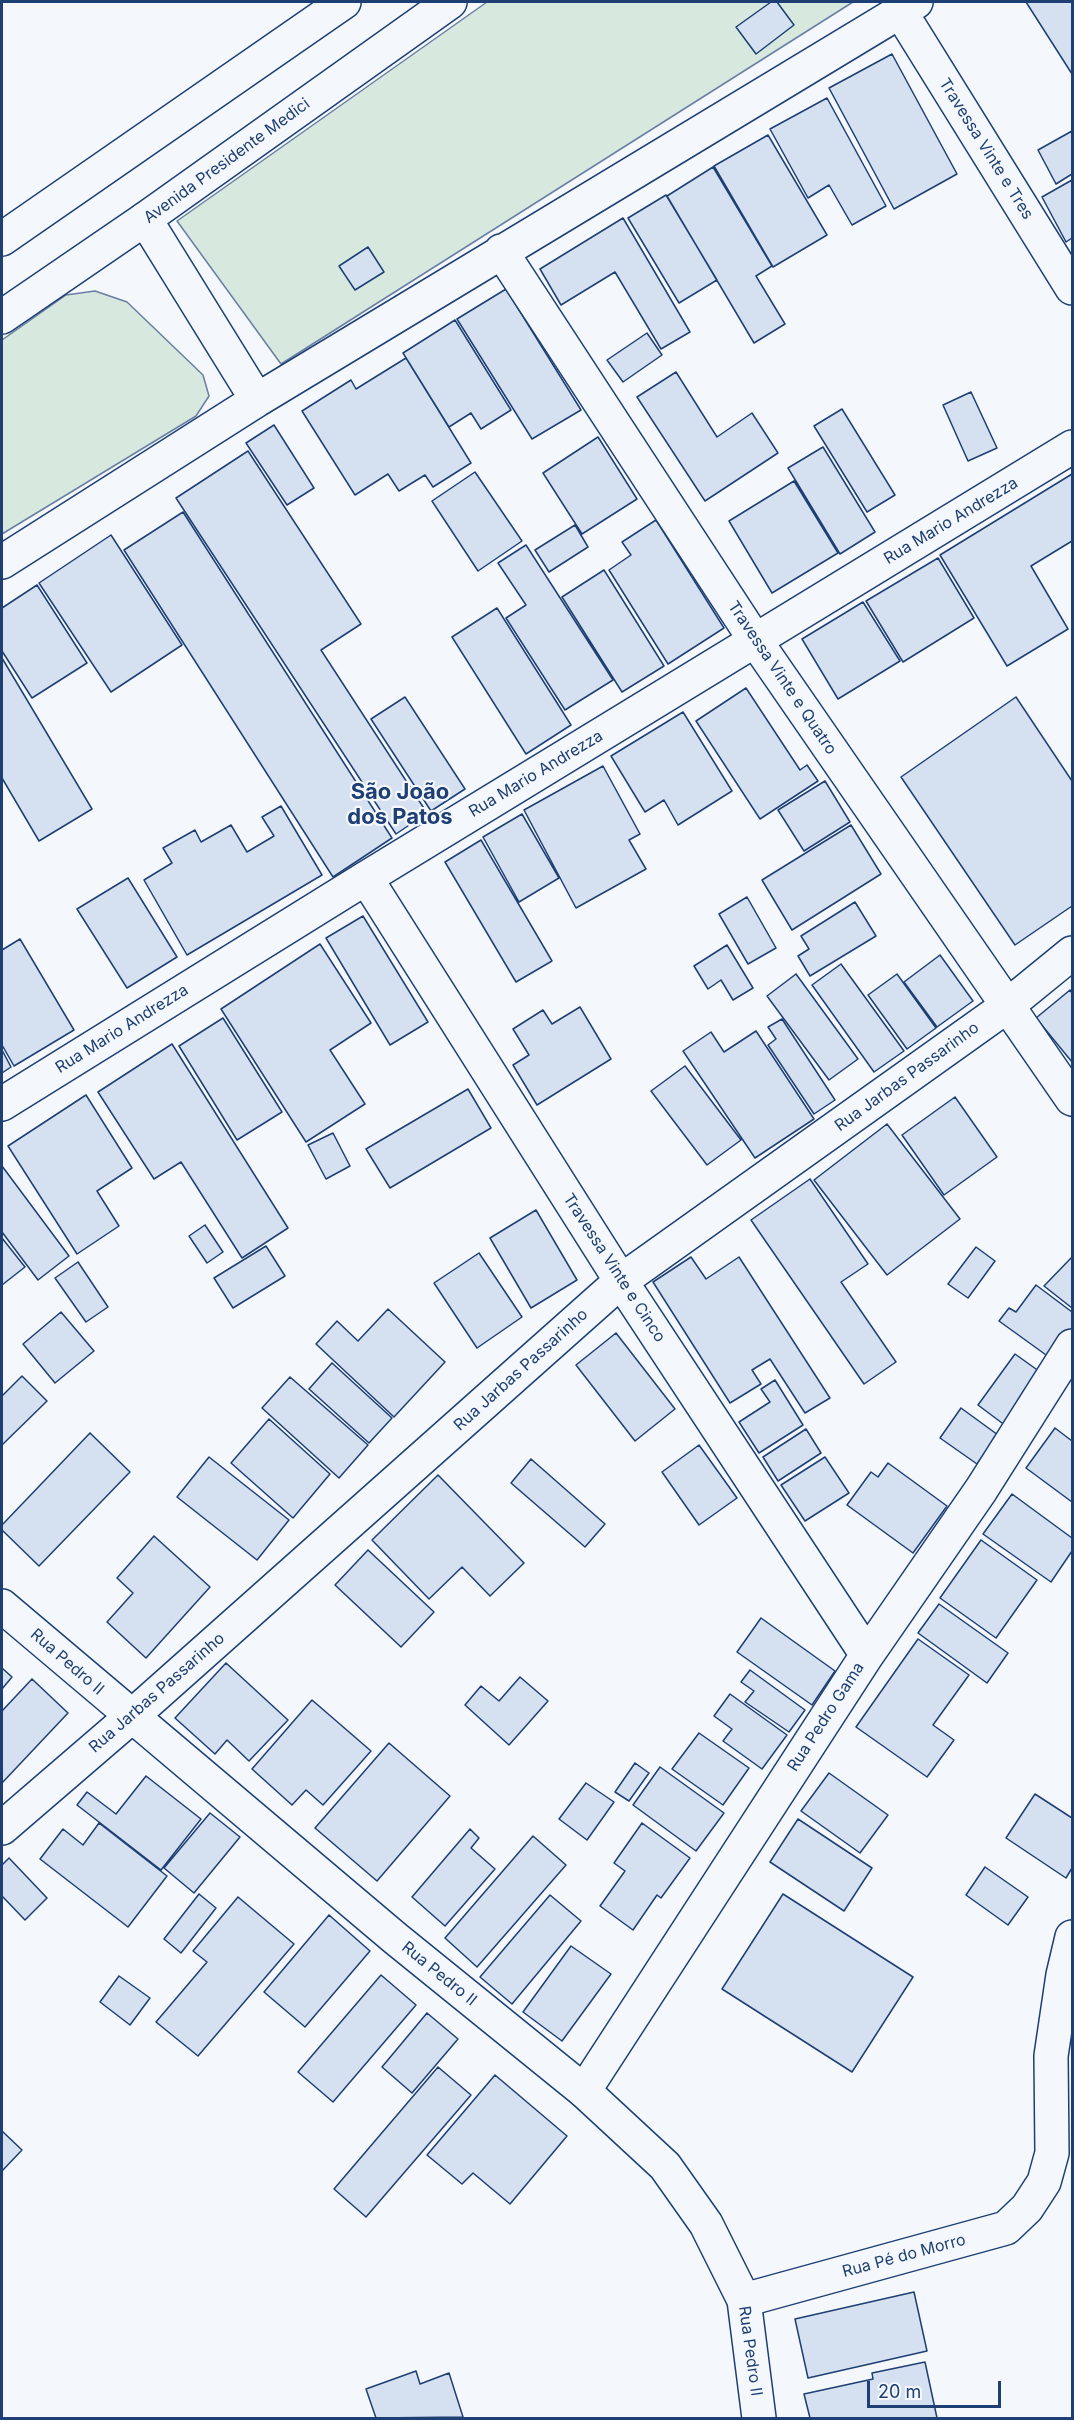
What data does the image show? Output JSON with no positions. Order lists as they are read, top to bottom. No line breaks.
{"streets":{"street":["Travessa Vinte e Tres","Avenida Presidente Medici","Rua Mario Andrezza","Travessa Vinte e Quatro","Rua Jarbas Passarinho","Travessa Vinte e Cinco","Rua Pedro II","Rua Pedro Gama","Rua Pé do Morro"]},"crossings":[["Rua Mario Andrezza","Travessa Vinte e Quatro"],["Rua Mario Andrezza","Travessa Vinte e Cinco"],["Travessa Vinte e Quatro","Rua Jarbas Passarinho"],["Rua Jarbas Passarinho","Travessa Vinte e Cinco"],["Rua Jarbas Passarinho","Rua Pedro II"],["Travessa Vinte e Cinco","Rua Pedro Gama"],["Rua Pedro II","Rua Pedro Gama"],["Rua Pedro II","Rua Pé do Morro"]],"districts":["São João dos Patos"],"scale_bar":"20 m"}
